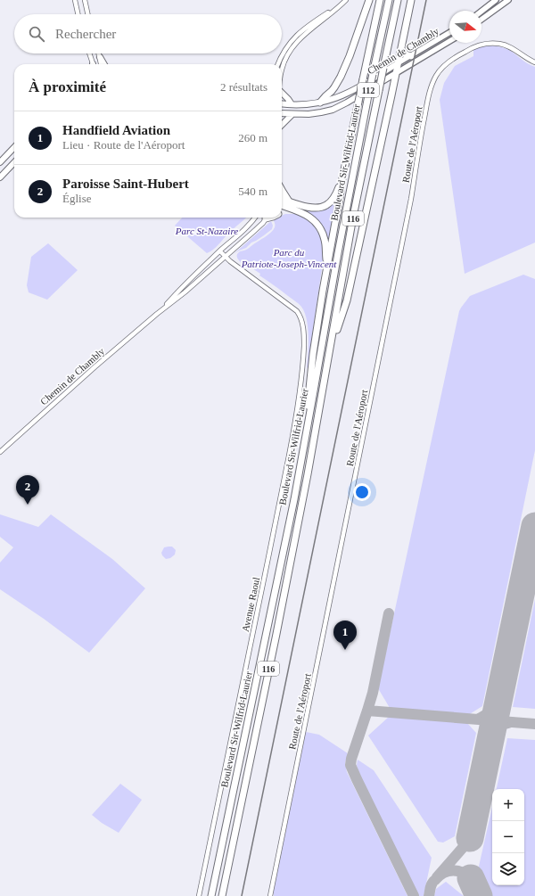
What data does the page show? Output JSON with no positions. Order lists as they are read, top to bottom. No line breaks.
{"streets":{"highway":["Boulevard Sir-Wilfrid-Laurier","116"],"main road":["Chemin de Chambly","112"],"street":["Route de l'Aéroport","Avenue Raoul"]},"crossings":[["Chemin de Chambly","Avenue Raoul"]],"parks":["Parc St-Nazaire","Parc du Patriote-Joseph-Vincent"],"north":"right","page":{"search":"Rechercher","heading":["À proximité","2 résultats"],"list":[{"mark":"1","name":"Handfield Aviation","note":"Lieu · Route de l'Aéroport","value":"260 m"},{"mark":"2","name":"Paroisse Saint-Hubert","note":"Église","value":"540 m"}],"pins":["2","1"],"map_buttons":["+","−"]}}
